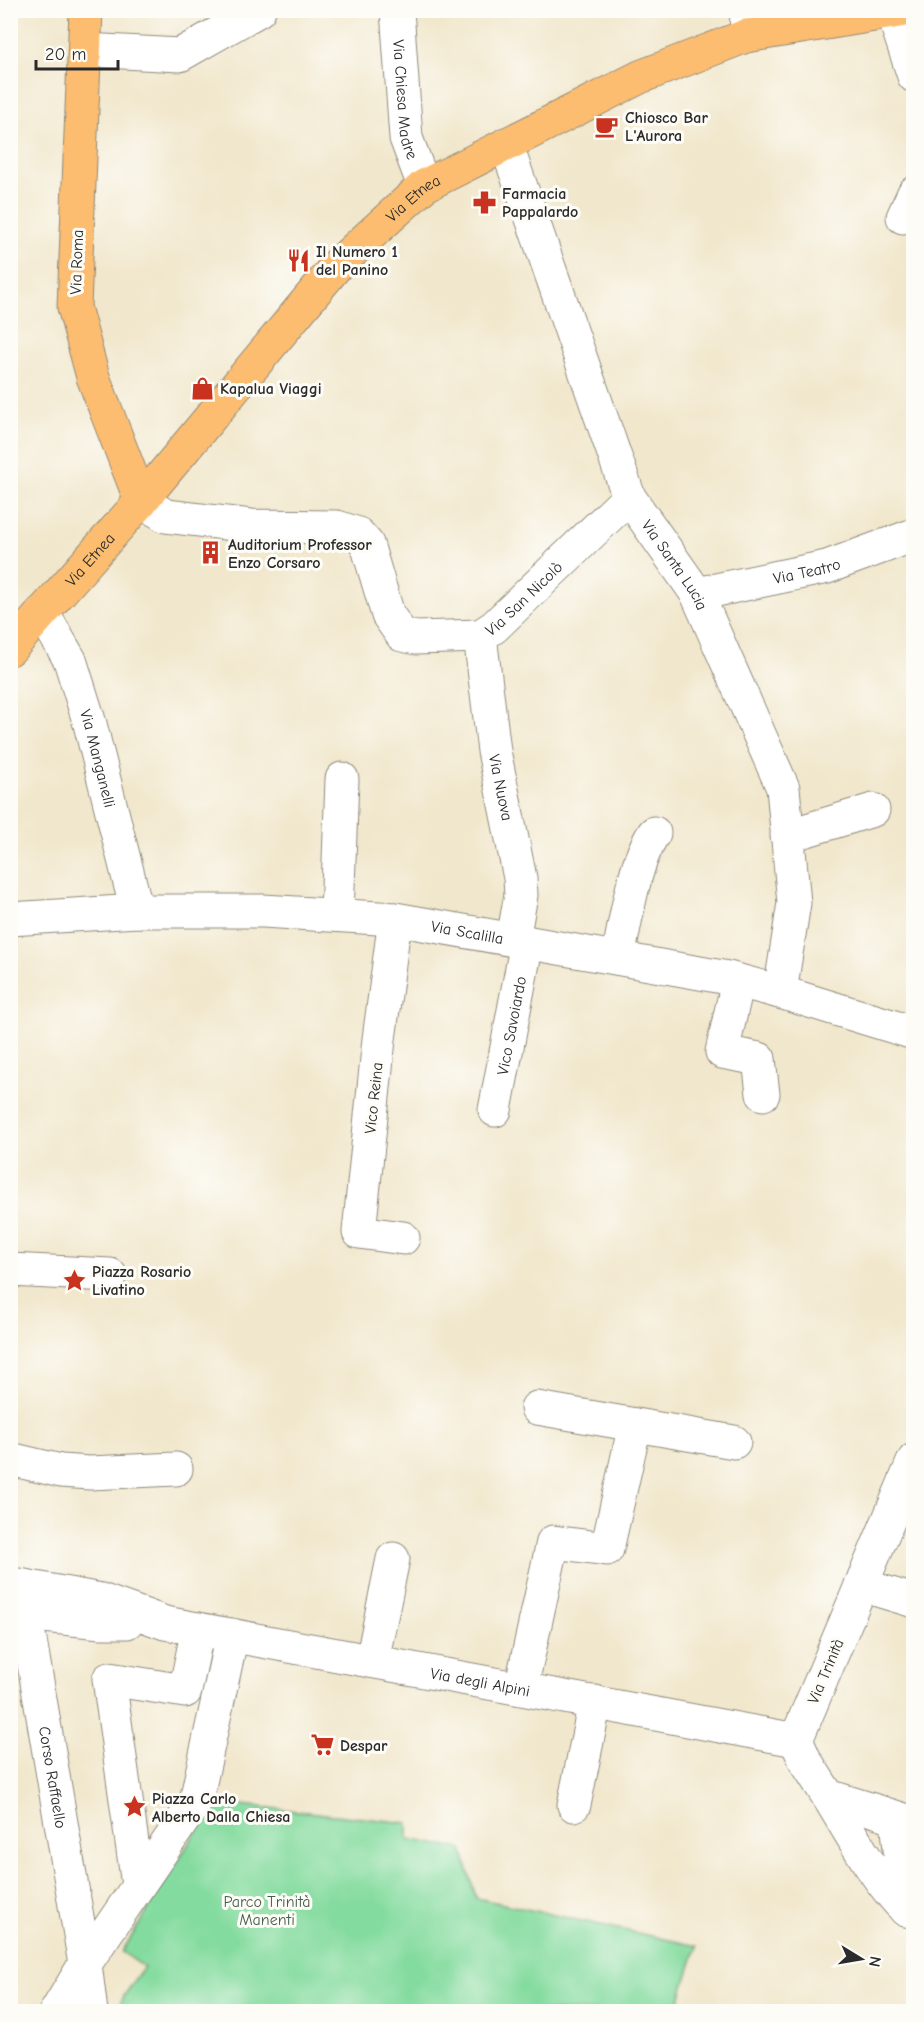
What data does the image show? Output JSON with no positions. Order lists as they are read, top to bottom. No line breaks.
{"streets":{"main road":["Via Etnea","Via Roma"],"street":["Via Chiesa Madre","Via Santa Lucia","Via Teatro","Via San Nicolò","Via Manganelli","Via Nuova","Via Scalilla","Vico Savoiardo","Vico Reina","Via Trinità","Via degli Alpini","Corso Raffaello"]},"crossings":[["Via Chiesa Madre","Via Etnea"],["Via Etnea","Via Roma"],["Via Etnea","Via Santa Lucia"],["Via Etnea","Via San Nicolò"],["Via Etnea","Via Manganelli"],["Via Roma","Via San Nicolò"],["Via Santa Lucia","Via Teatro"],["Via Santa Lucia","Via San Nicolò"],["Via Santa Lucia","Via Scalilla"],["Via San Nicolò","Via Nuova"],["Via Manganelli","Via Scalilla"],["Via Nuova","Via Scalilla"],["Via Nuova","Vico Savoiardo"],["Via Scalilla","Vico Savoiardo"],["Via Scalilla","Vico Reina"],["Via Trinità","Via degli Alpini"],["Via degli Alpini","Corso Raffaello"]],"parks":["Parco Trinità Manenti"],"places":{"cafe":["Chiosco Bar L'Aurora"],"pharmacy":["Farmacia Pappalardo"],"restaurant":["Il Numero 1 del Panino"],"shop":["Kapalua Viaggi"],"building":["Auditorium Professor Enzo Corsaro"],"place":["Piazza Rosario Livatino","Piazza Carlo Alberto Dalla Chiesa"],"supermarket":["Despar"]},"scale_bar":"20 m","north":"right"}
